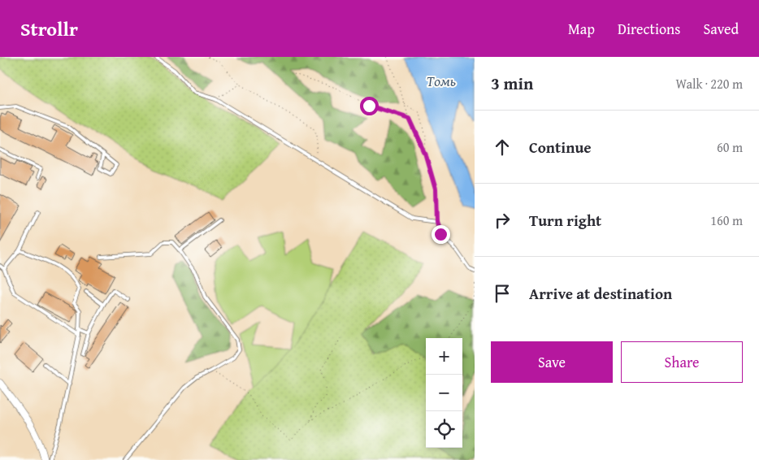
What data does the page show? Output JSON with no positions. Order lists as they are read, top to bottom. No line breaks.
{"water":["Томь"],"page":{"header":"Strollr","nav":["Map","Directions","Saved"],"heading":["3 min","Walk · 220 m"],"list":[["Continue","60 m"],["Turn right","160 m"],"Arrive at destination"],"buttons":["Save","Share"],"map_buttons":["+","−"]}}
